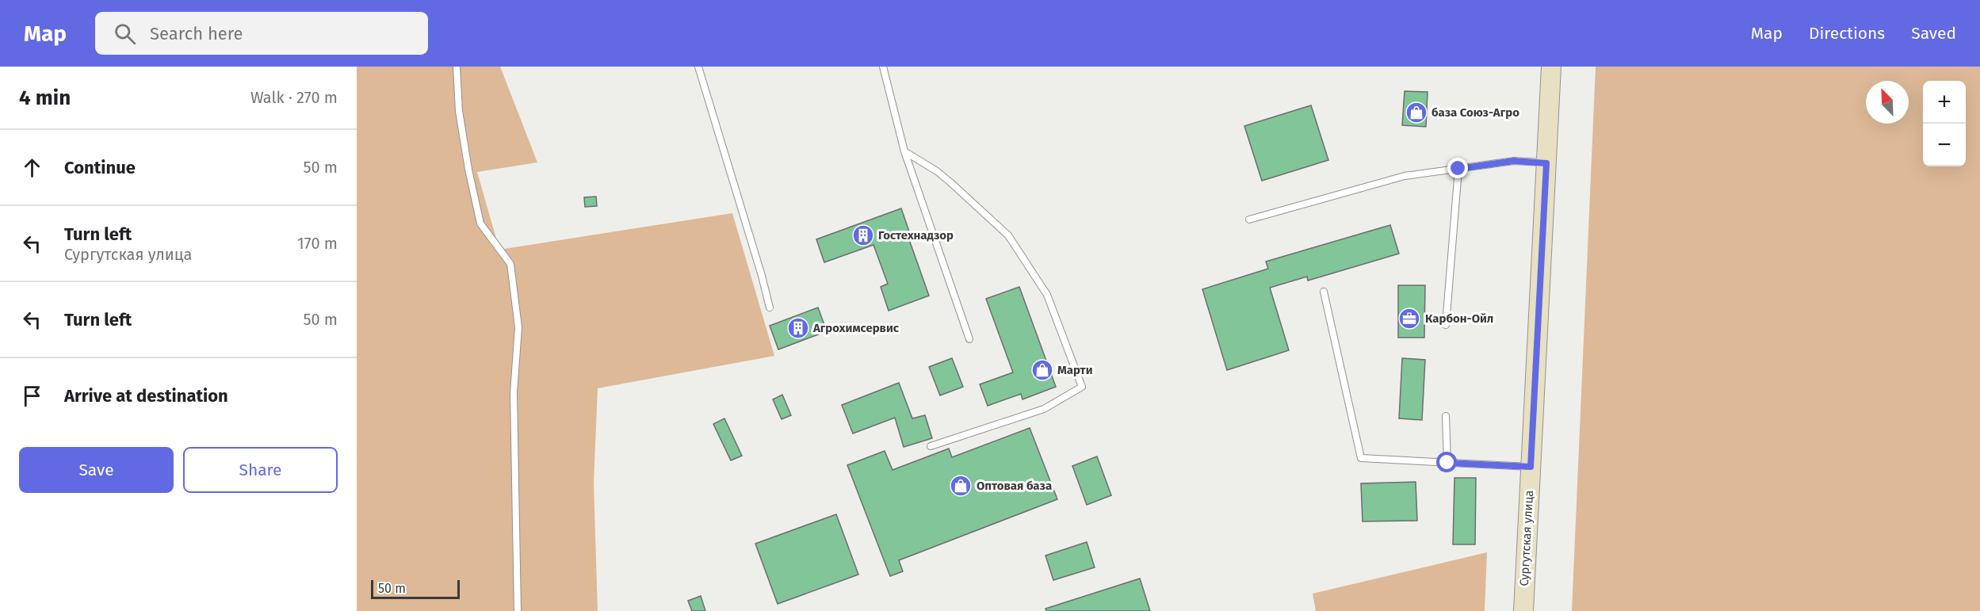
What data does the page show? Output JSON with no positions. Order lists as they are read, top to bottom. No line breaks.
{"streets":{"street":["Сургутская улица"]},"places":{"shop":["база Союз-Агро","Марти","Оптовая база"],"building":["Гостехнадзор","Агрохимсервис"],"office":["Карбон-Ойл"]},"scale_bar":"50 m","north":"top left","page":{"header":"Map","search":"Search here","nav":["Map","Directions","Saved"],"heading":["4 min","Walk · 270 m"],"map_buttons":["+","−"],"list":[["Continue","50 m"],["Turn left","Сургутская улица","170 m"],["Turn left","50 m"],"Arrive at destination"],"buttons":["Save","Share"],"scale":"50 m"}}
